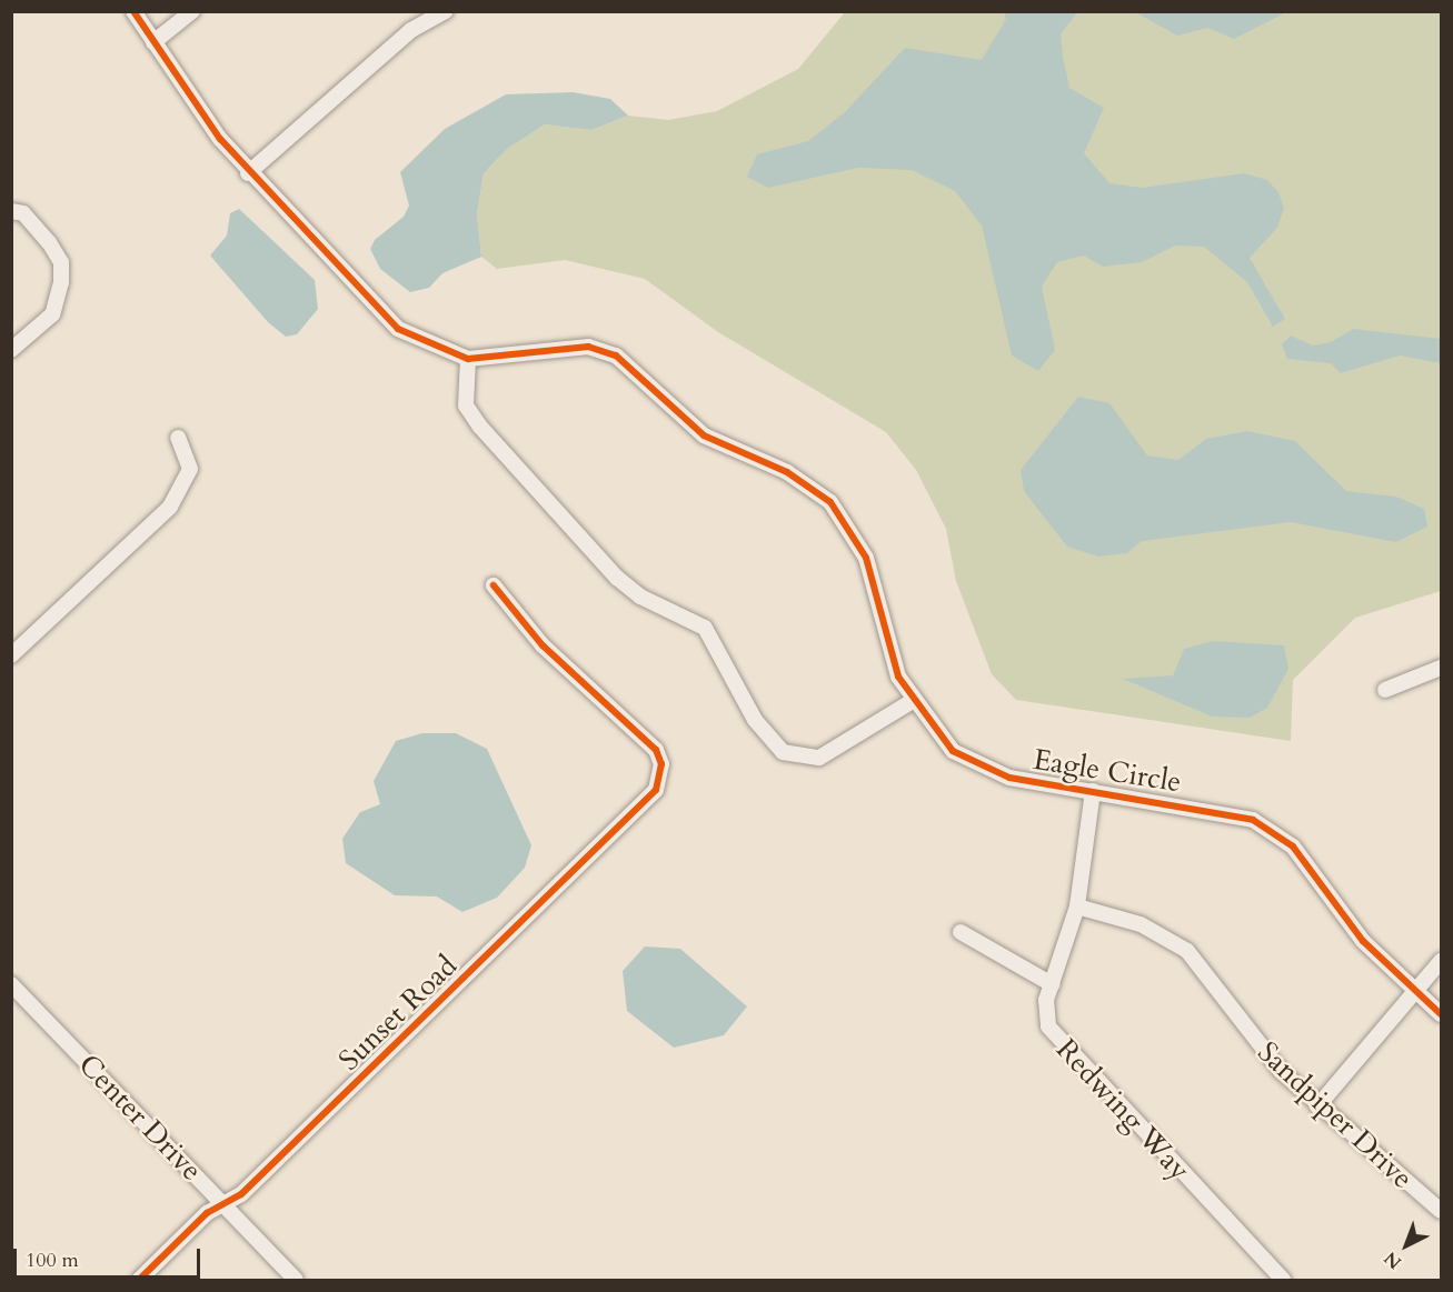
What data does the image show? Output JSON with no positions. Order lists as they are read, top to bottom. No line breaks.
{"streets":{"street":["Eagle Circle","Sunset Road","Redwing Way","Sandpiper Drive","Center Drive"]},"crossings":[["Eagle Circle","Redwing Way"],["Sunset Road","Center Drive"],["Redwing Way","Sandpiper Drive"]],"scale_bar":"100 m","north":"bottom left"}
